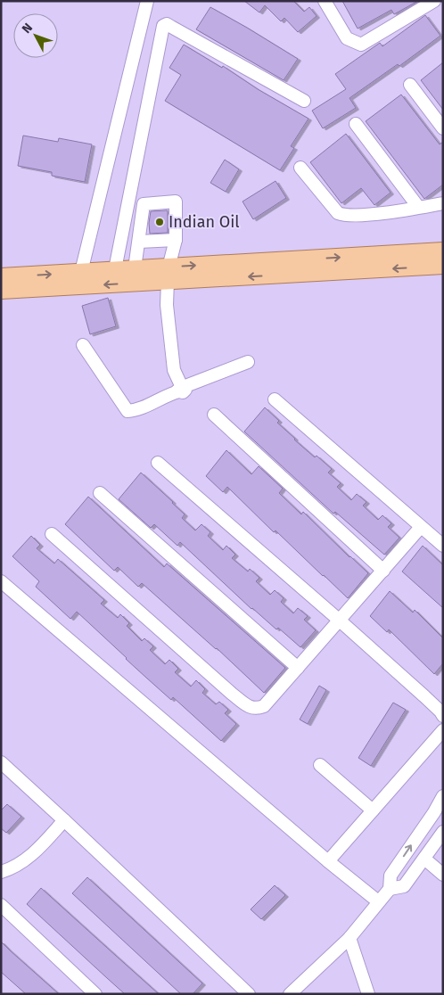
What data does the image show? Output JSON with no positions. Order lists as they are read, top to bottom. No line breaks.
{"places":["Indian Oil"],"north":"top left"}
